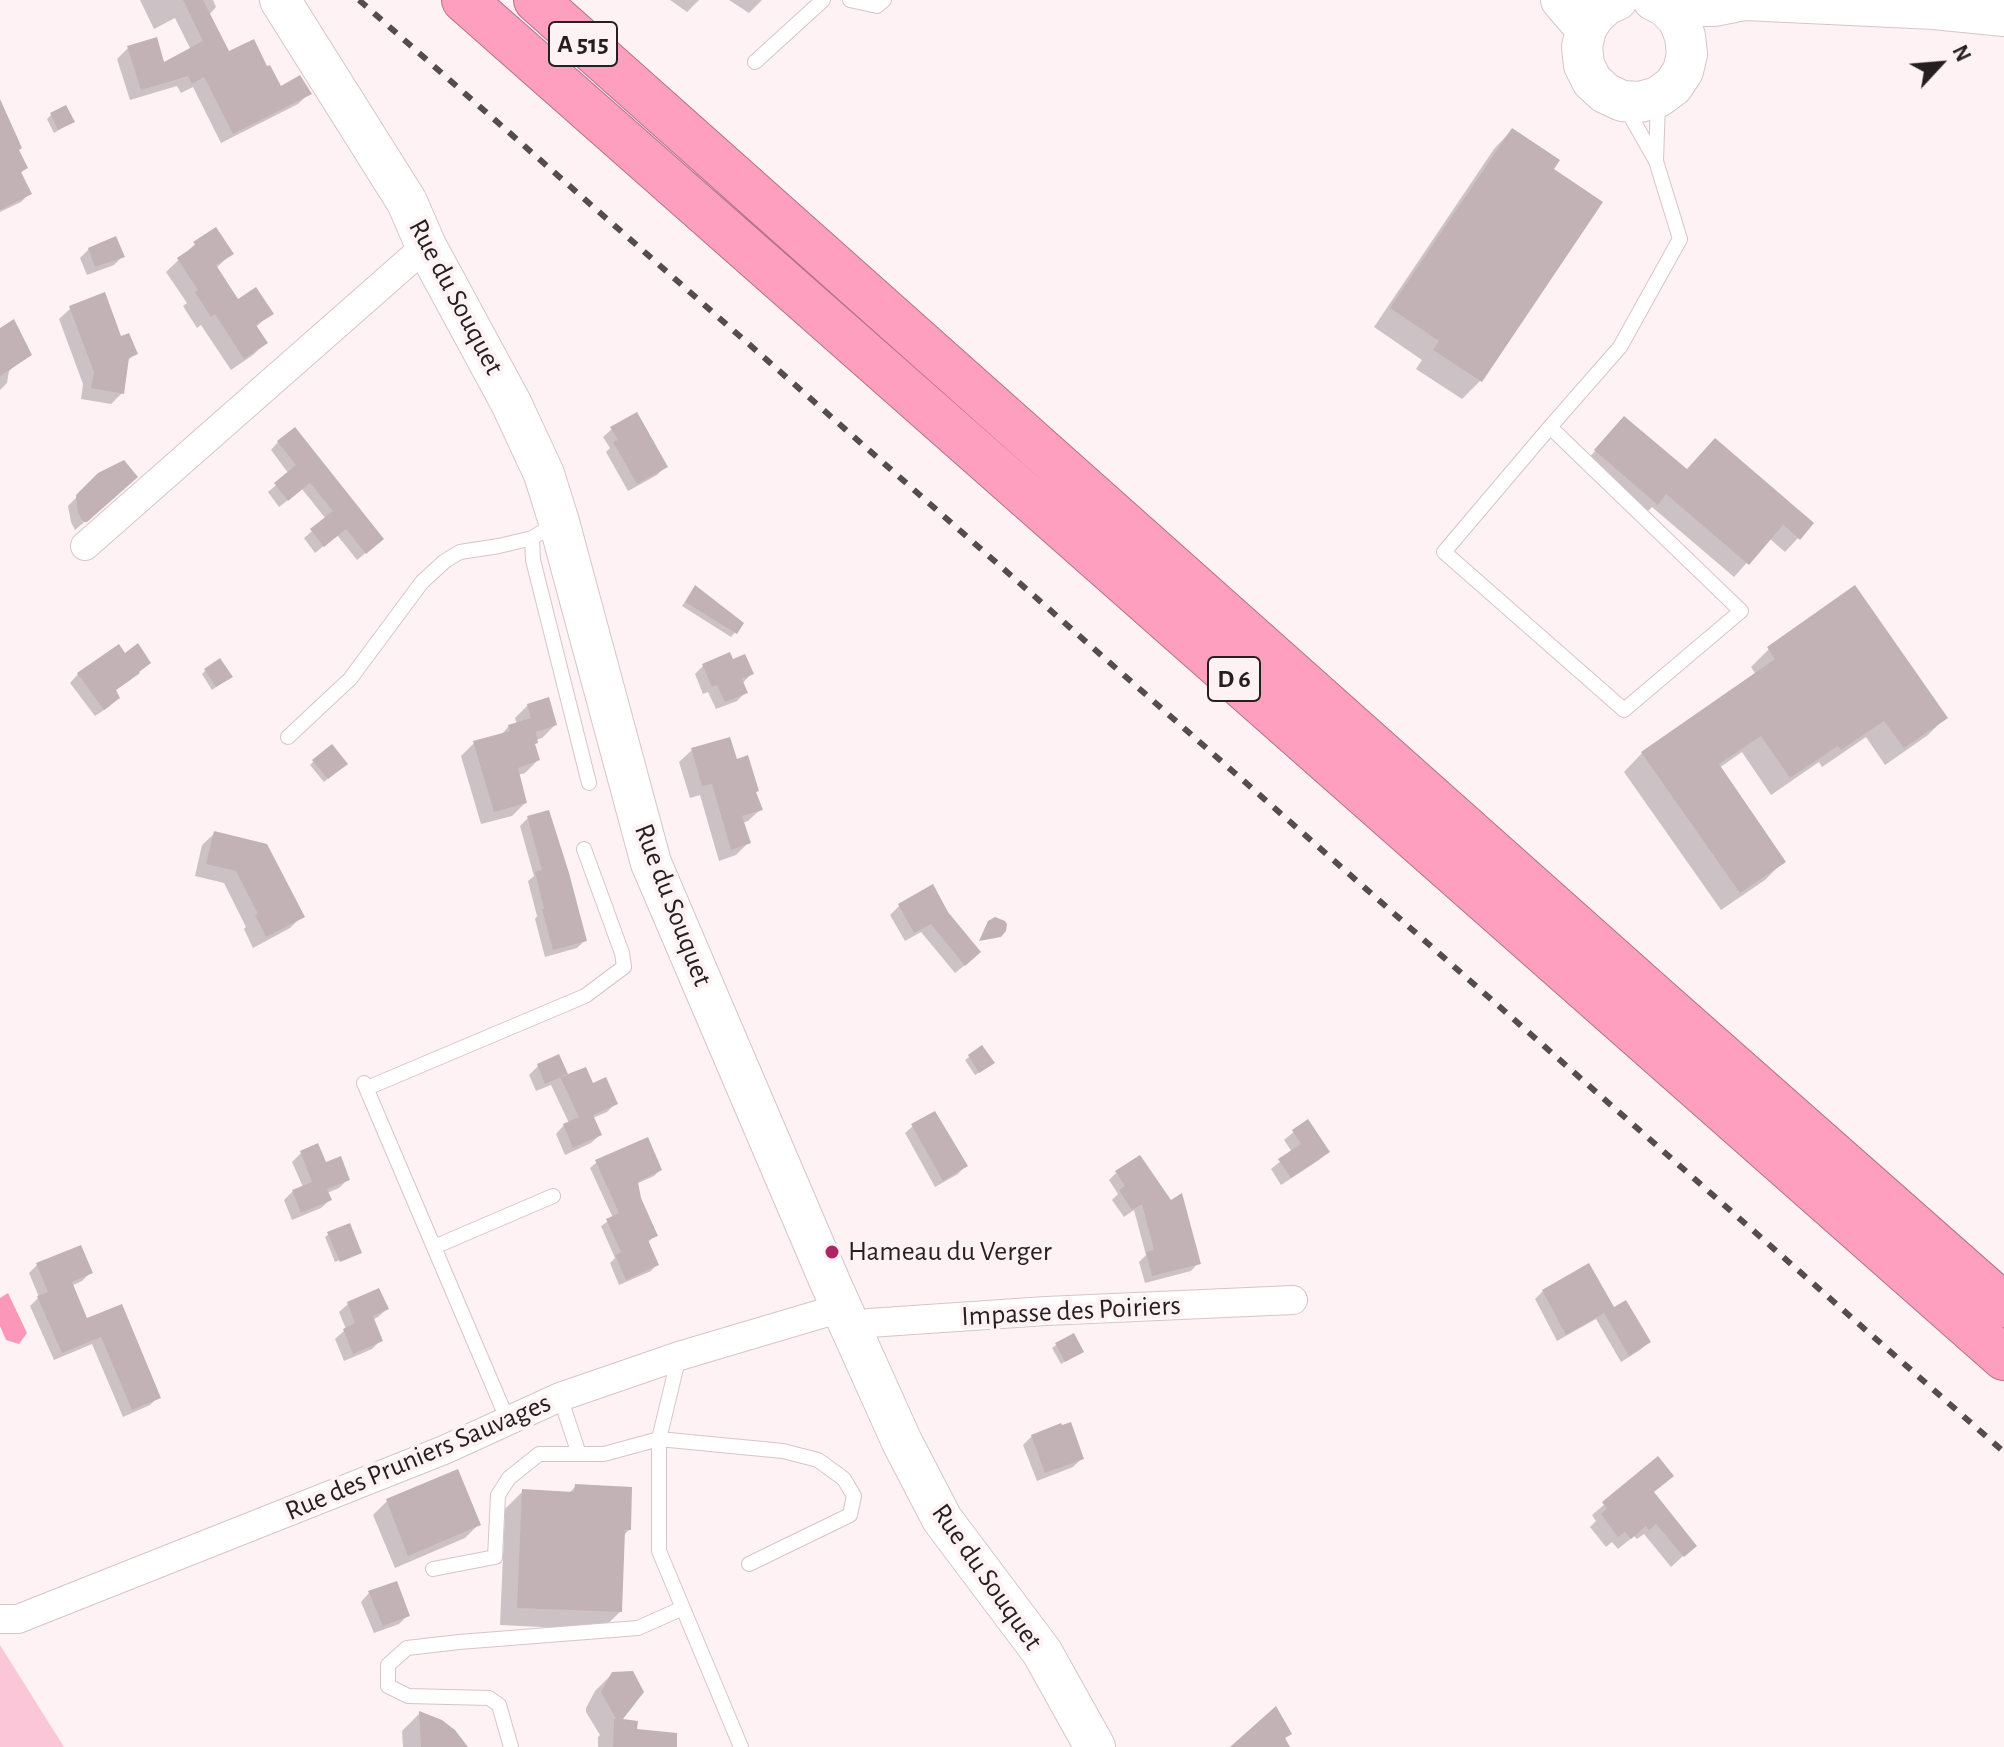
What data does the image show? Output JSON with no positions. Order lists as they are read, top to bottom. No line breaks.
{"streets":{"highway":["D 6"],"street":["Rue du Souquet","Impasse des Poiriers","Rue des Pruniers Sauvages"]},"crossings":[["Rue du Souquet","Impasse des Poiriers"],["Rue du Souquet","Rue des Pruniers Sauvages"],["Impasse des Poiriers","Rue des Pruniers Sauvages"]],"places":["Hameau du Verger"],"north":"top right"}
